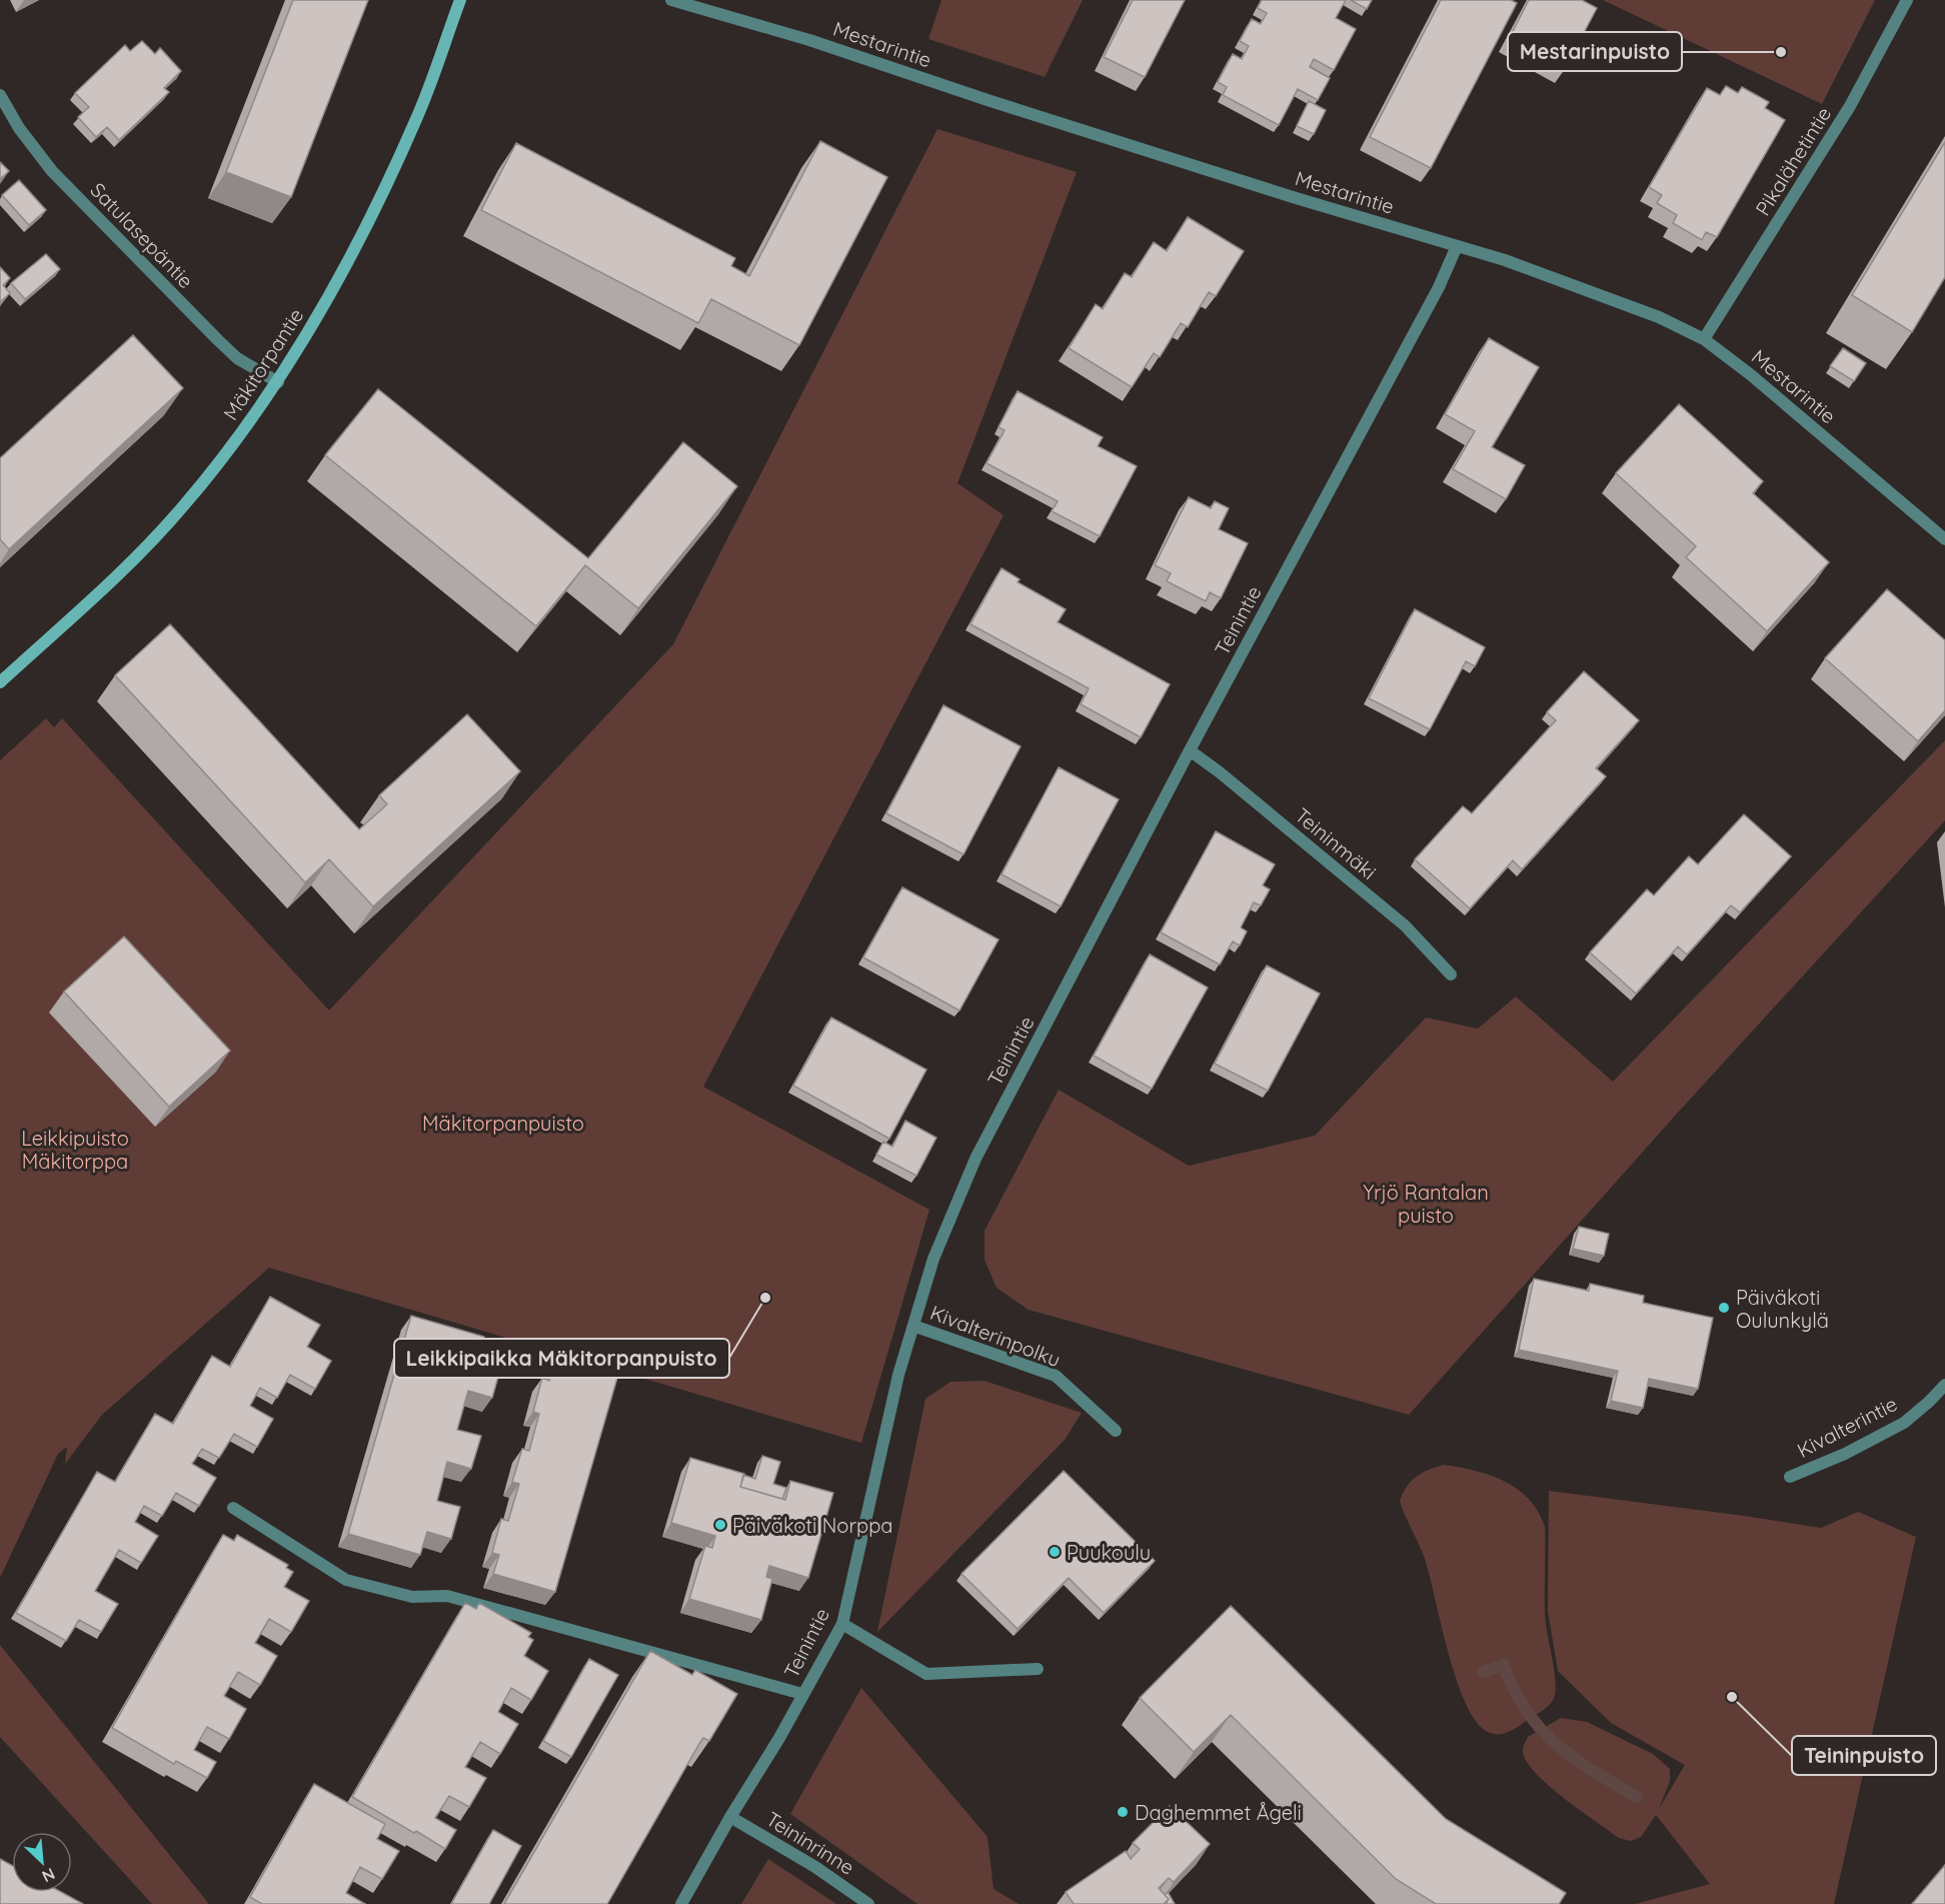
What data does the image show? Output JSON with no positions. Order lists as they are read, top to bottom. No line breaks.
{"streets":{"street":["Mestarintie","Pikalähetintie","Satulasepäntie","Mäkitorpantie","Teinintie","Teininmäki","Kivalterinpolku","Kivalterintie","Teininrinne"]},"crossings":[["Mestarintie","Pikalähetintie"],["Mestarintie","Teinintie"],["Satulasepäntie","Mäkitorpantie"],["Teinintie","Teininmäki"],["Teinintie","Kivalterinpolku"],["Teinintie","Teininrinne"]],"parks":["Mäkitorpanpuisto","Leikkipuisto Mäkitorppa","Yrjö Rantalan puisto"],"places":["Mestarinpuisto","Leikkipaikka Mäkitorpanpuisto","Päiväkoti Oulunkylä","Päiväkoti Norppa","Puukoulu","Teininpuisto","Daghemmet Ågeli"],"north":"bottom right"}
